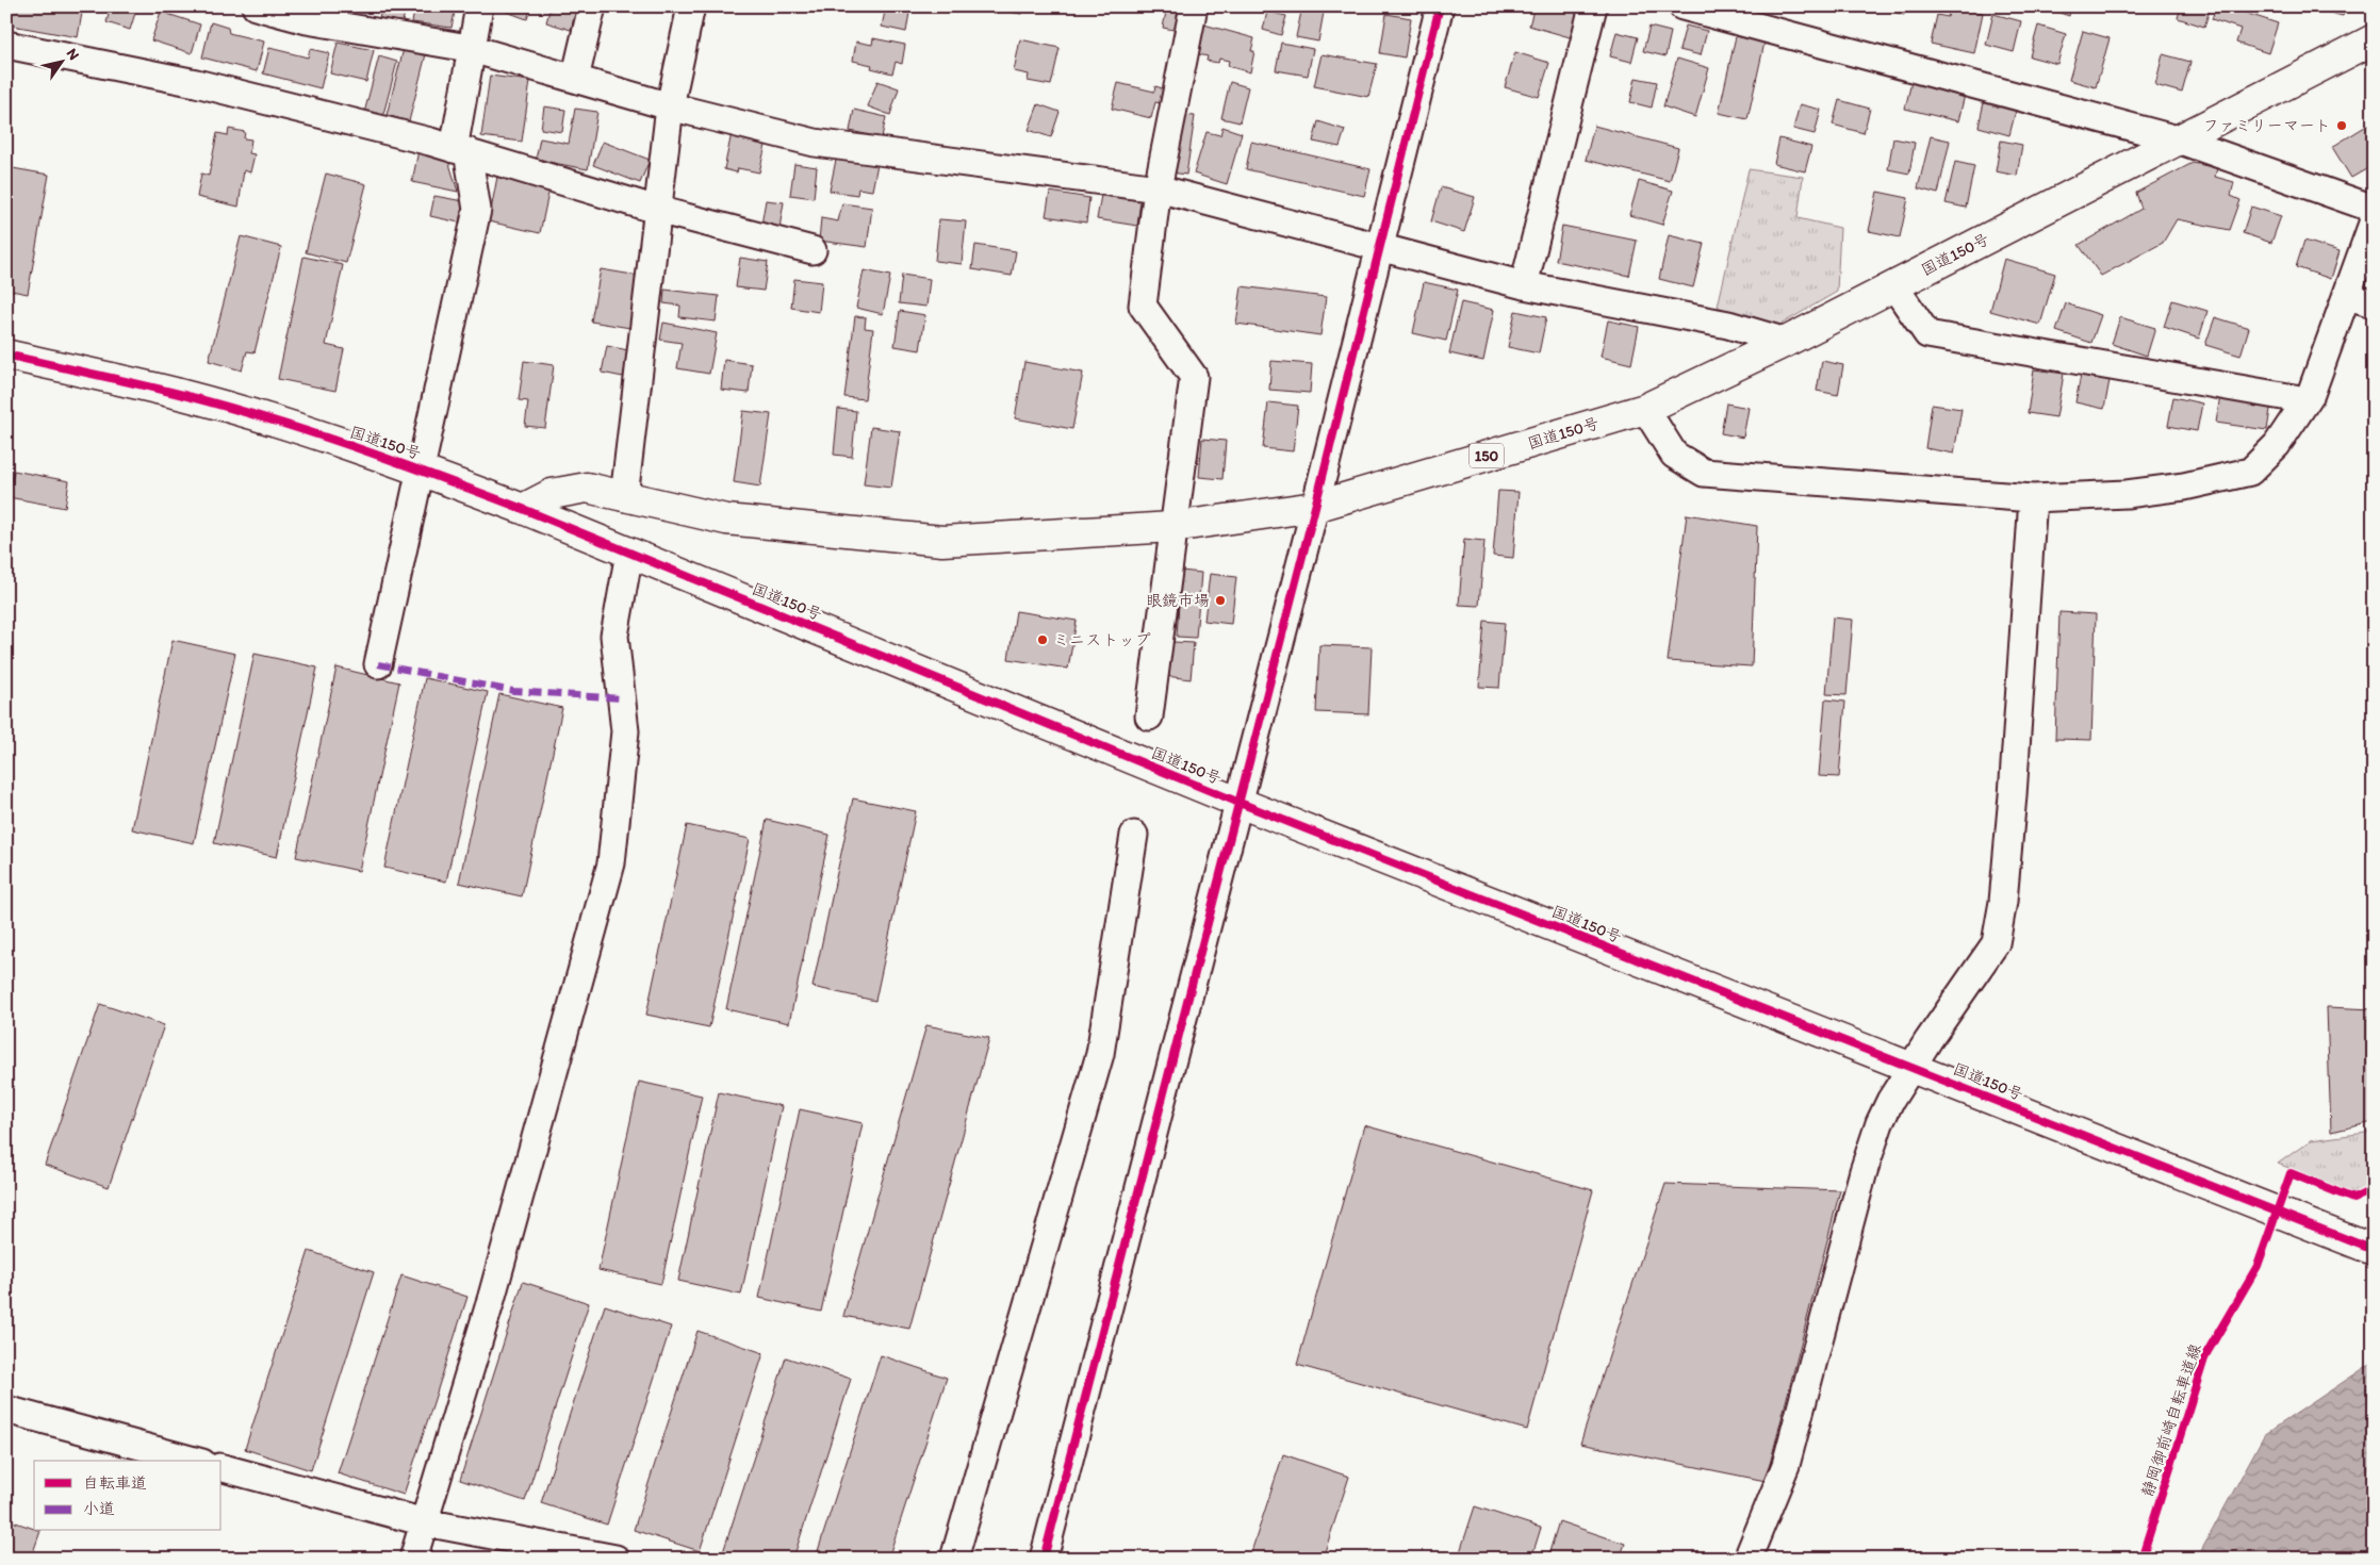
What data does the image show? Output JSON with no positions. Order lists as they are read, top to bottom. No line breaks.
{"streets":{"highway":["国道150号","150"],"cycle path":["静岡御前崎自転車道線"]},"places":["ファミリーマート","眼鏡市場","ミニストップ"],"legend":["自転車道","小道"],"north":"top right"}
